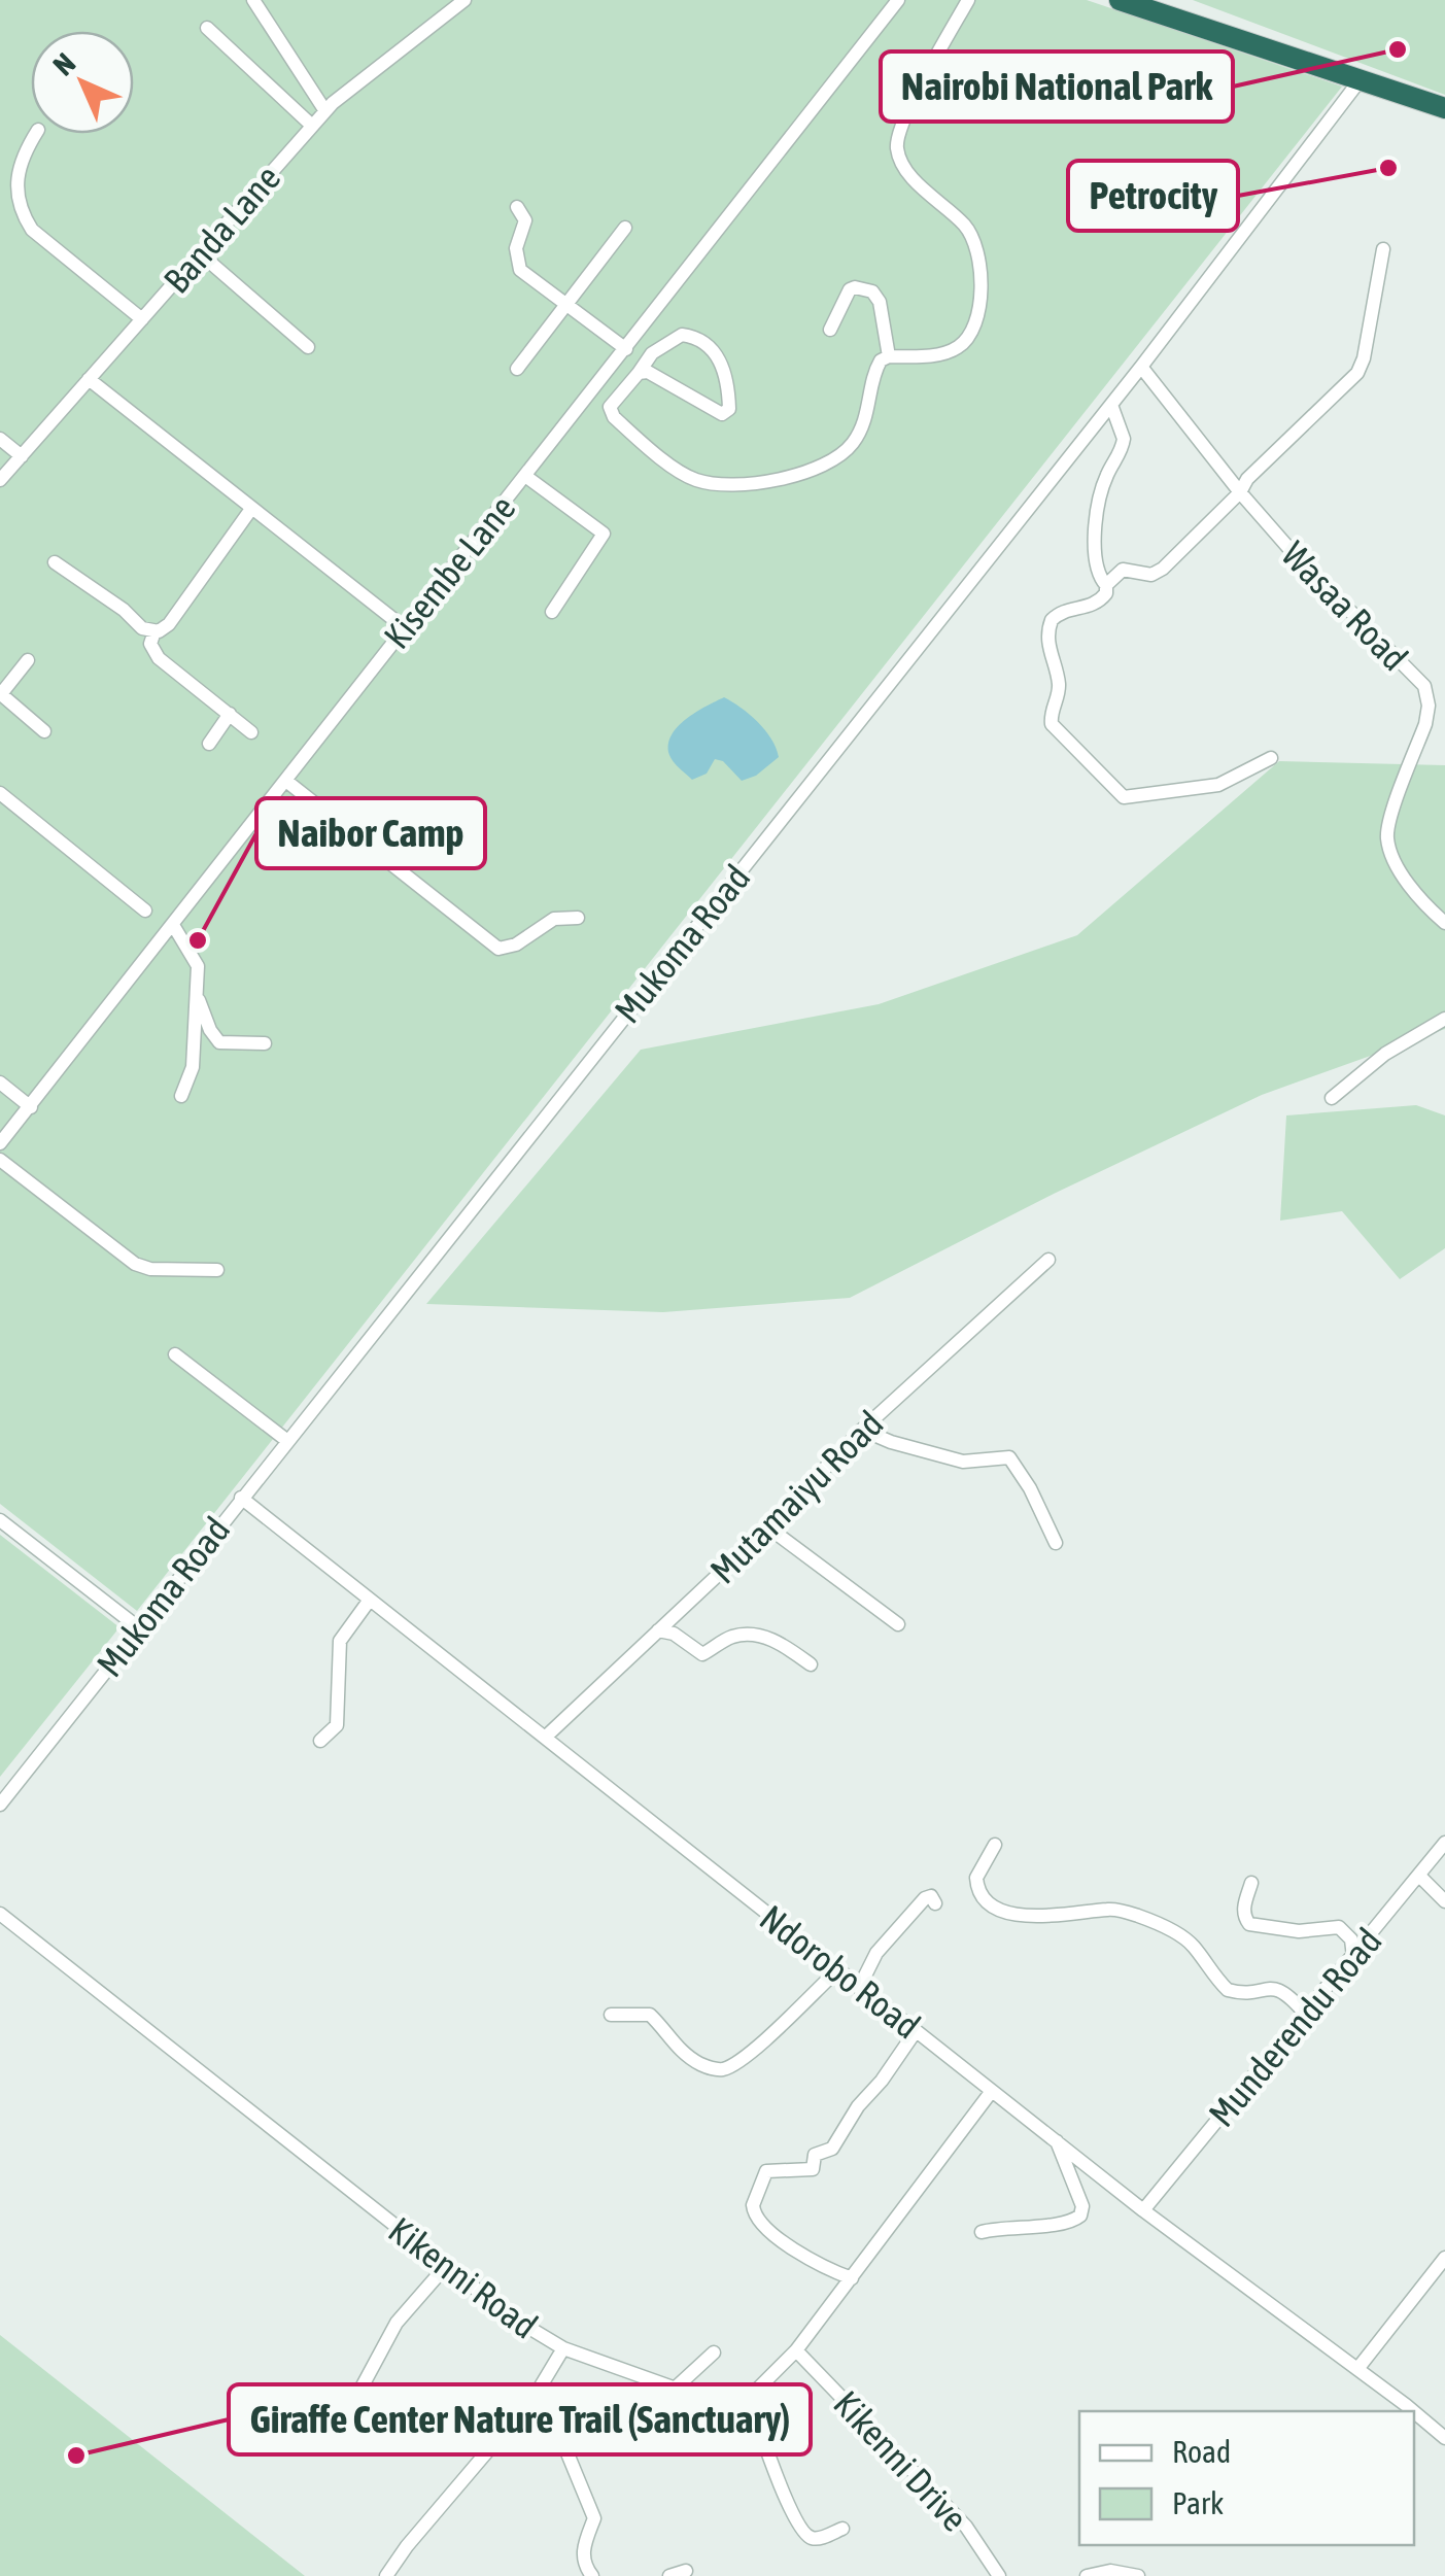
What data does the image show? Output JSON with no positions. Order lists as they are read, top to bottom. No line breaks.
{"streets":{"street":["Banda Lane","Kisembe Lane","Wasaa Road","Mukoma Road","Mutamaiyu Road","Ndorobo Road","Munderendu Road","Kikenni Road","Kikenni Drive"]},"crossings":[["Wasaa Road","Mukoma Road"],["Mukoma Road","Ndorobo Road"],["Mutamaiyu Road","Ndorobo Road"],["Ndorobo Road","Munderendu Road"]],"places":["Nairobi National Park","Petrocity","Naibor Camp","Giraffe Center Nature Trail (Sanctuary)"],"legend":["Road","Park"],"north":"top left"}
